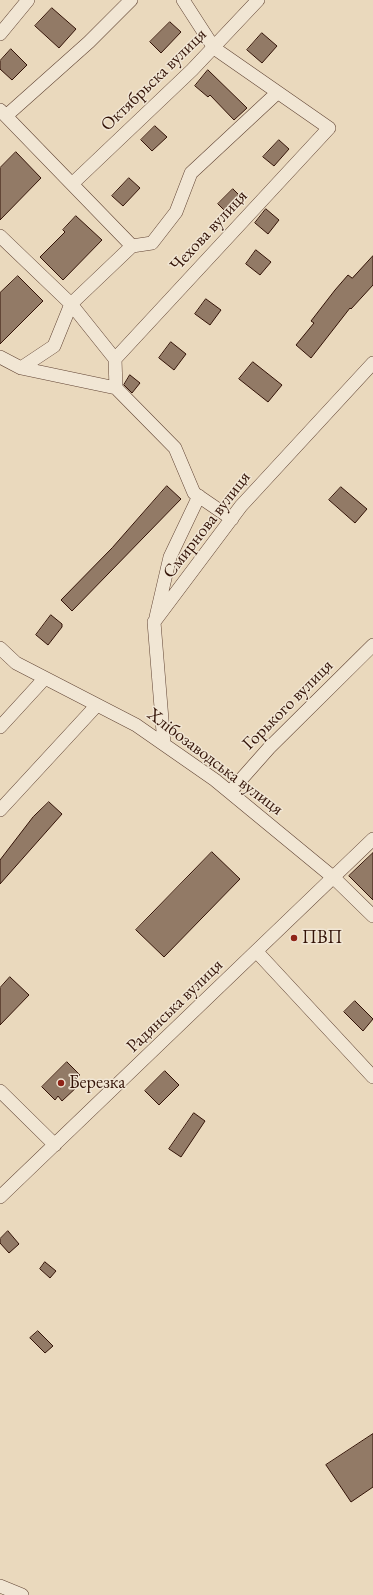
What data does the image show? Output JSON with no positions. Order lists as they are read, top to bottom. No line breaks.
{"streets":{"street":["Октябрьска вулиця","Чехова вулиця","Смирнова вулиця","Горького вулиця","Хлібозаводська вулиця","Радянська вулиця"]},"crossings":[["Горького вулиця","Хлібозаводська вулиця"],["Хлібозаводська вулиця","Радянська вулиця"]],"places":["ПВП","Березка"]}
